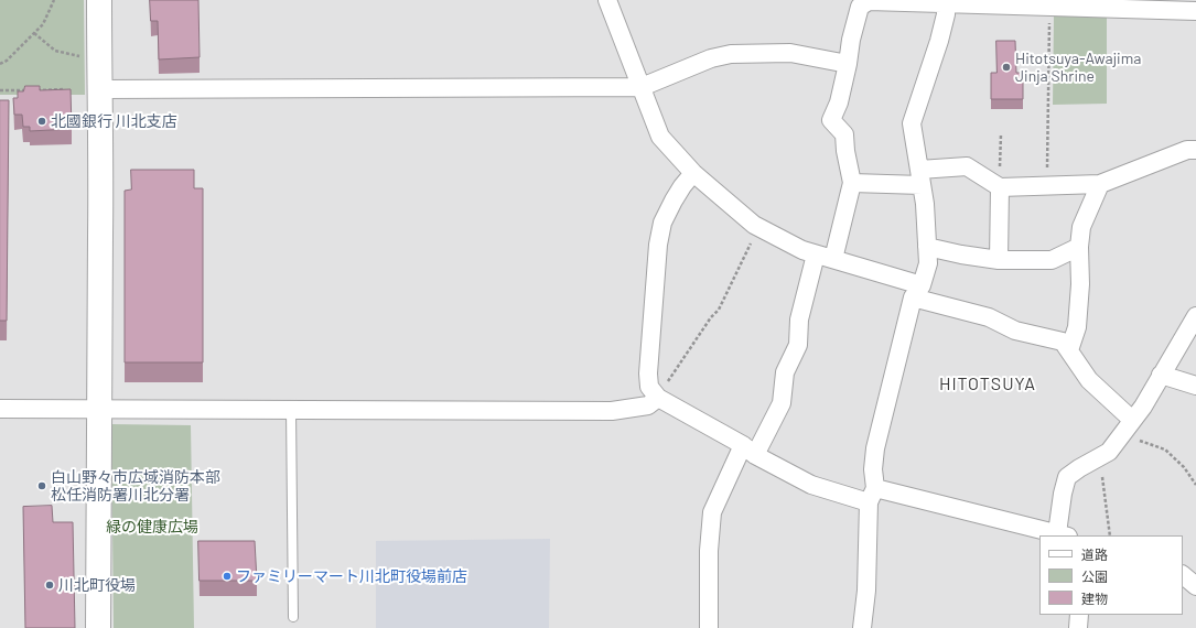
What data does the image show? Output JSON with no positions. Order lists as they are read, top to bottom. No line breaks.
{"districts":["HITOTSUYA"],"parks":["緑の健康広場"],"places":["Hitotsuya-Awajima Jinja Shrine","北國銀行 川北支店","白山野々市広域消防本部 松任消防署川北分署","ファミリーマート川北町役場前店","川北町役場"],"legend":["道路","公園","建物"]}
